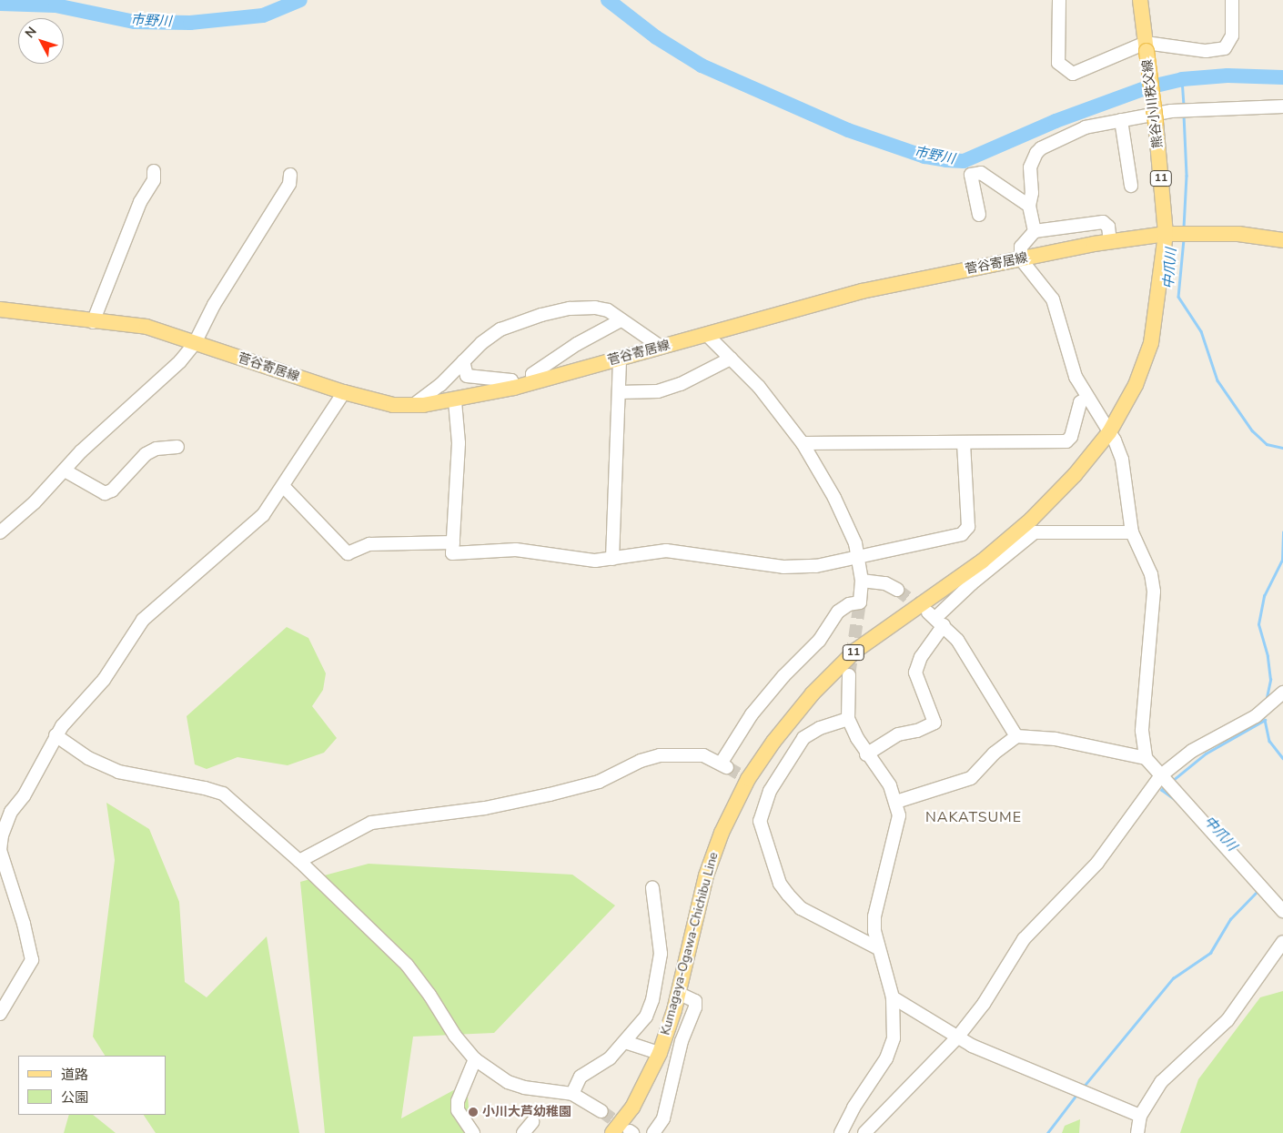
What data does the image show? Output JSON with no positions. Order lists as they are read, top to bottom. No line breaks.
{"streets":{"main road":["熊谷小川秩父線","11","菅谷寄居線","Kumagaya-Ogawa-Chichibu Line"]},"crossings":[["熊谷小川秩父線","菅谷寄居線"],["熊谷小川秩父線","Kumagaya-Ogawa-Chichibu Line"],["菅谷寄居線","Kumagaya-Ogawa-Chichibu Line"]],"districts":["NAKATSUME"],"water":["市野川","中爪川"],"places":["小川大芦幼稚園"],"legend":["道路","公園"],"north":"top left"}
